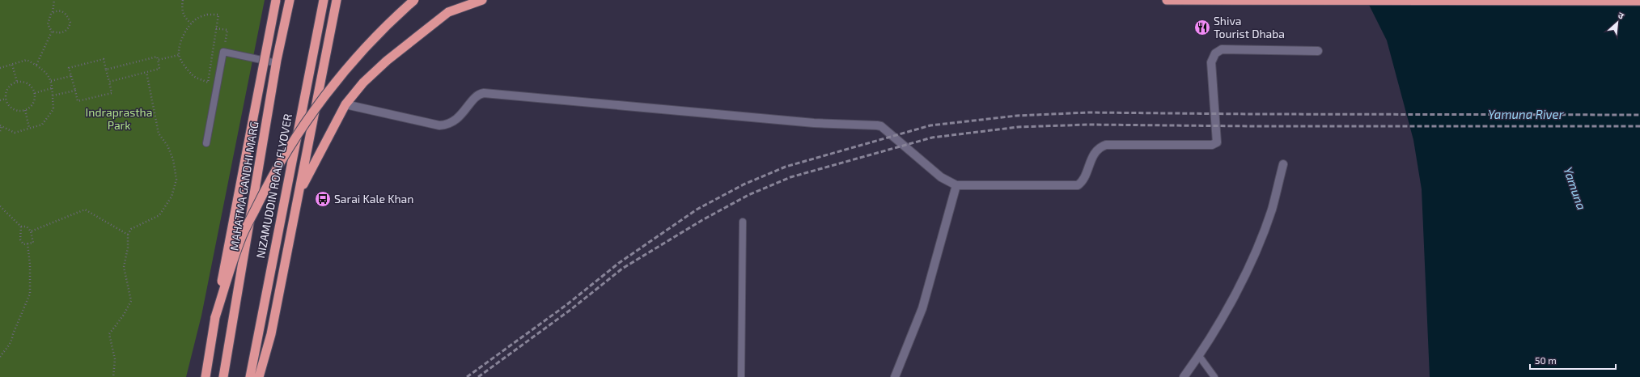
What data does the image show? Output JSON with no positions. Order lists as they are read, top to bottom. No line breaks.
{"streets":{"highway":["MAHATMA GANDHI MARG","NIZAMUDDIN ROAD FLYOVER"]},"water":["Yamuna River","Yamuna"],"parks":["Indraprastha Park"],"places":{"restaurant":["Shiva Tourist Dhaba"],"bus stop":["Sarai Kale Khan"]},"scale_bar":"50 m","north":"top right"}
